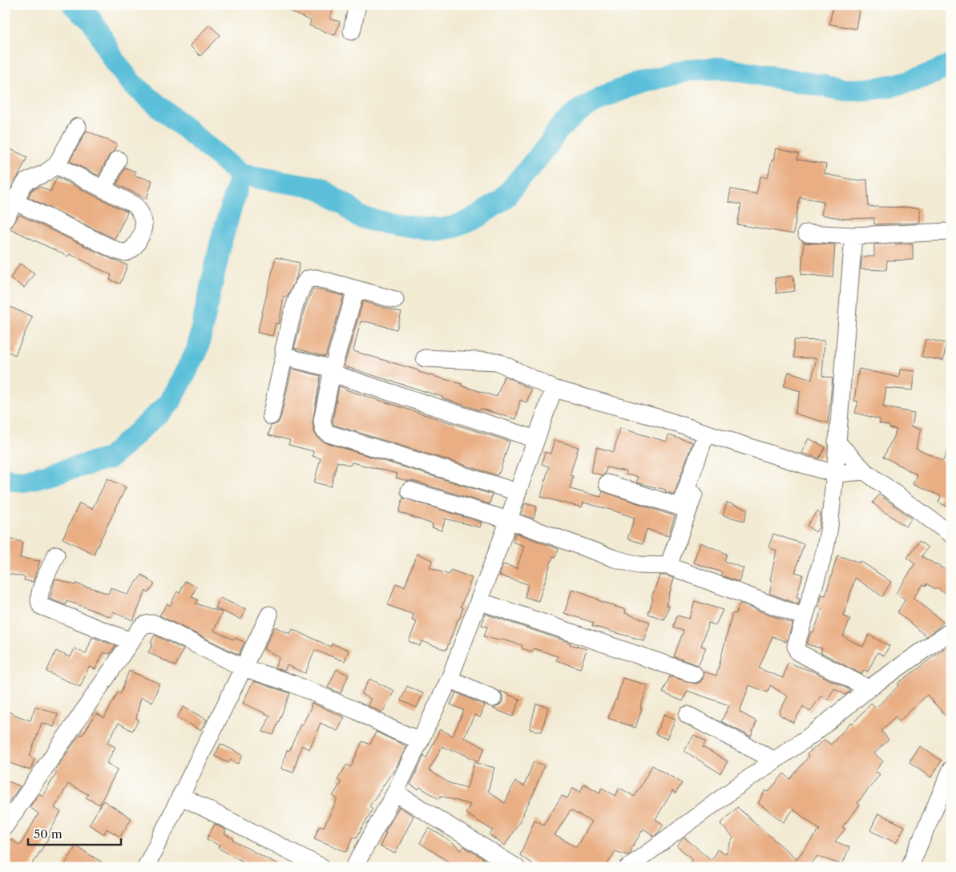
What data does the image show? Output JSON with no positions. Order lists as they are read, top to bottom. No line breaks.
{"scale_bar":"50 m"}
